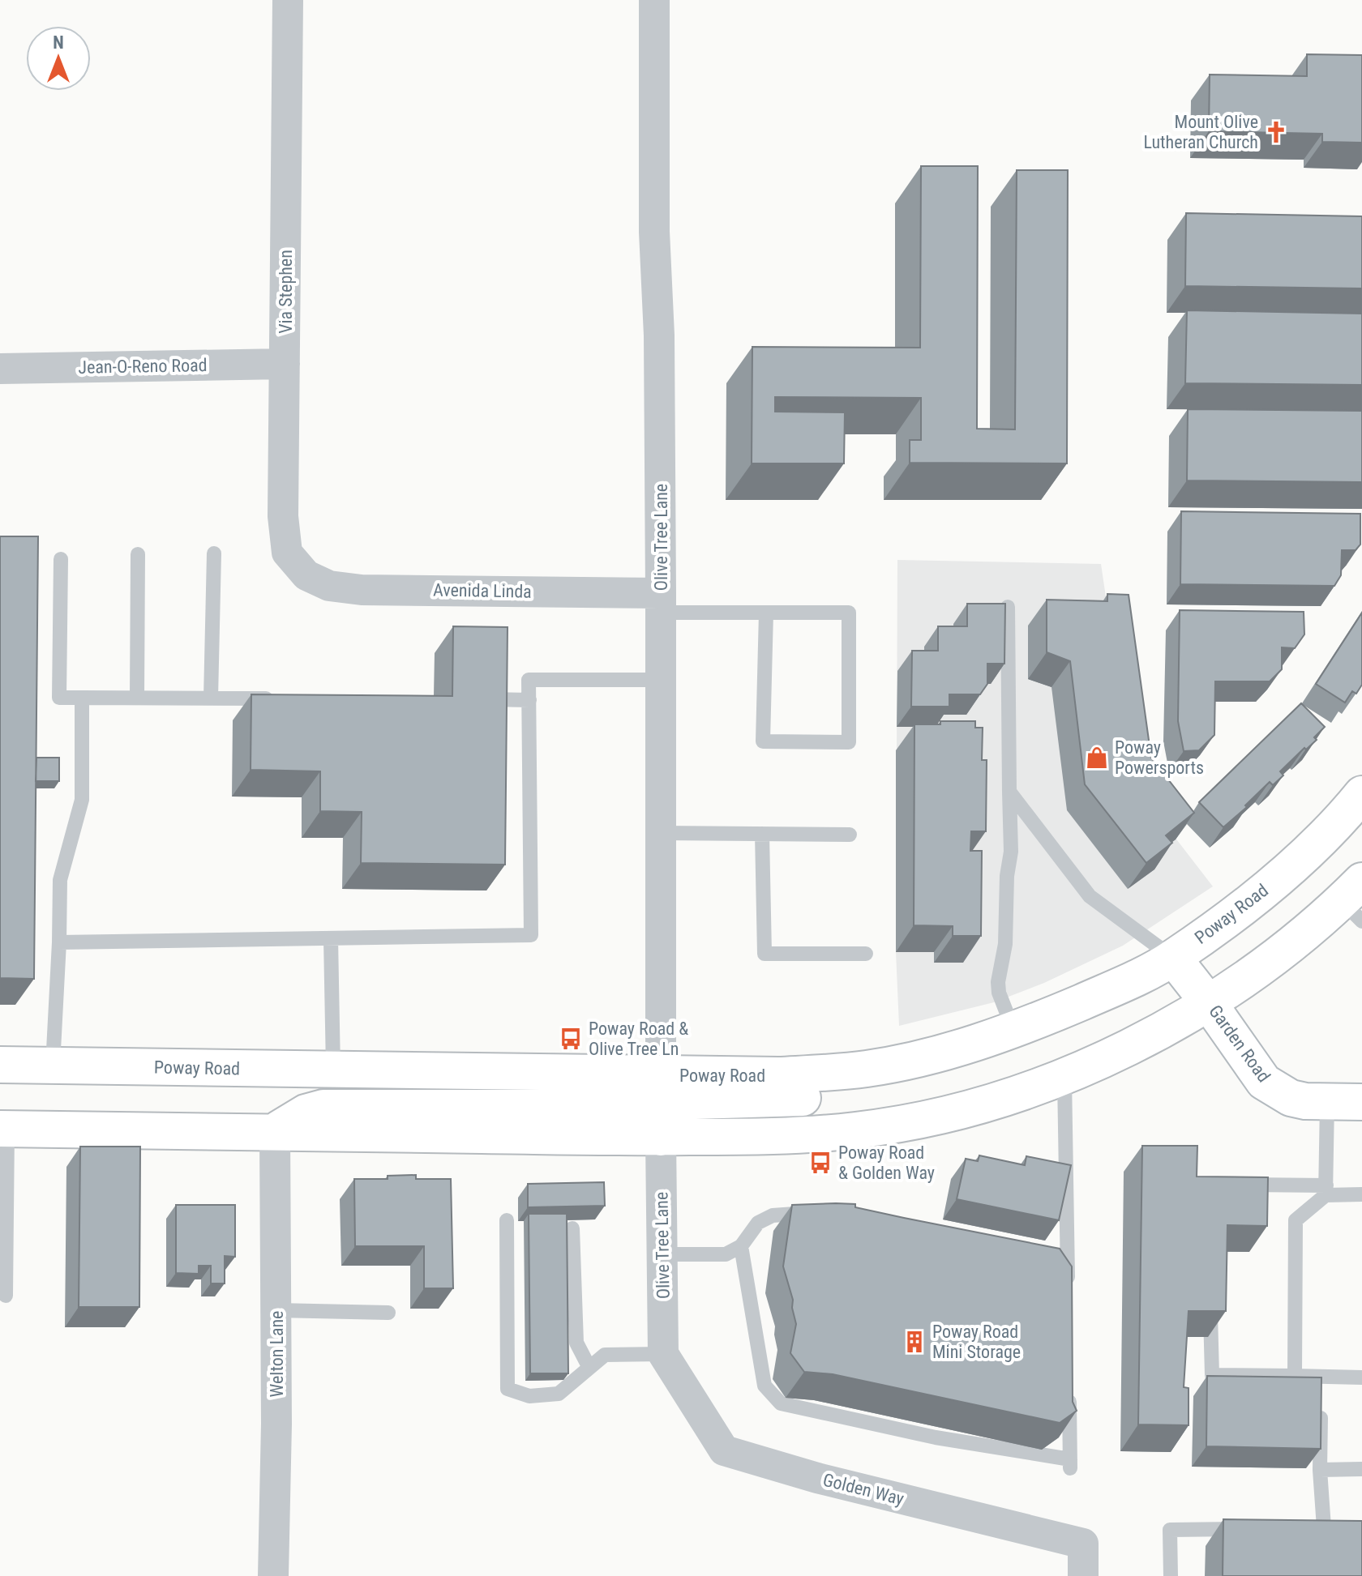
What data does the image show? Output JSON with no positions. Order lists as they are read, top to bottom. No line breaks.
{"streets":{"main road":["Poway Road","Garden Road"],"street":["Via Stephen","Jean-O-Reno Road","Olive Tree Lane","Avenida Linda","Welton Lane","Golden Way"]},"crossings":[["Via Stephen","Jean-O-Reno Road"],["Via Stephen","Avenida Linda"],["Olive Tree Lane","Avenida Linda"],["Olive Tree Lane","Poway Road"],["Olive Tree Lane","Golden Way"],["Poway Road","Garden Road"]],"places":{"church":["Mount Olive Lutheran Church"],"shop":["Poway Powersports"],"bus stop":["Poway Road & Olive Tree Ln","Poway Road & Golden Way"],"building":["Poway Road Mini Storage"]},"north":"top"}
